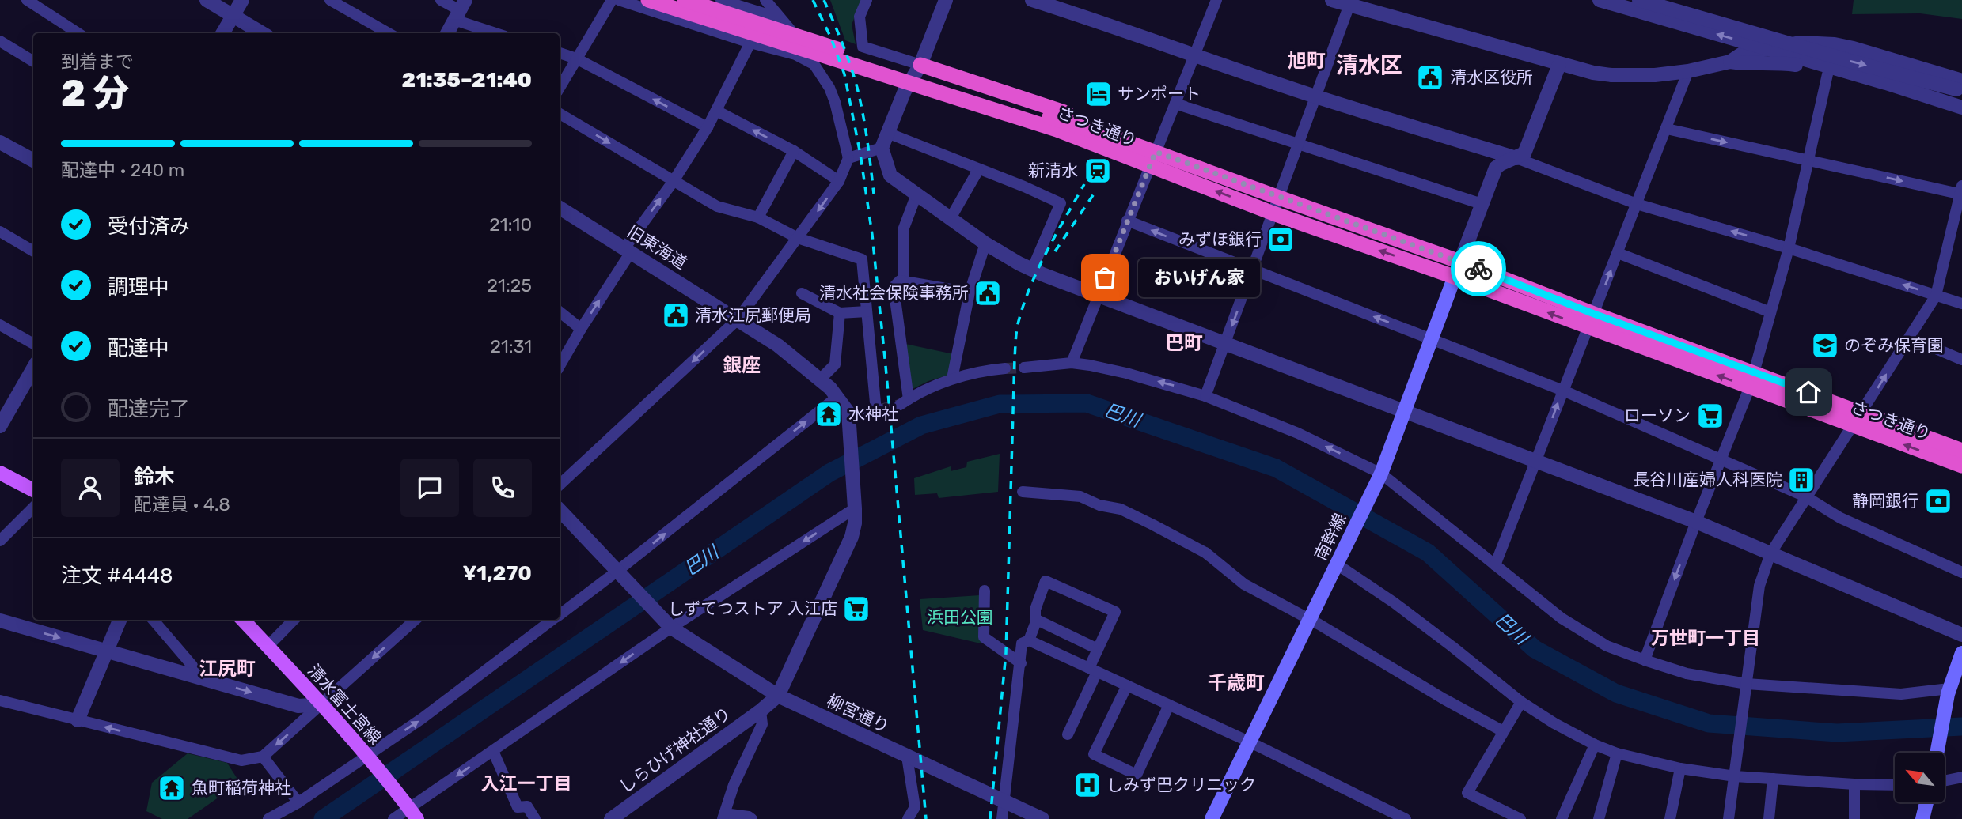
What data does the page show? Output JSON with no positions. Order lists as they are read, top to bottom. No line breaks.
{"streets":{"highway":["さつき通り"],"main road":["南幹線","清水富士宮線"],"street":["旧東海道","柳宮通り","しらひげ神社通り"]},"crossings":[["さつき通り","南幹線"],["柳宮通り","しらひげ神社通り"]],"districts":["旭町","清水区","巴町","銀座","万世町一丁目","江尻町","千歳町","入江一丁目"],"water":["巴川"],"parks":["浜田公園"],"places":{"public building":["清水区役所","清水社会保険事務所","清水江尻郵便局"],"hotel":["サンポート"],"station":["新清水"],"bank":["みずほ銀行","静岡銀行"],"other":["おいげん家"],"school or university":["のぞみ保育園"],"temple":["水神社","魚町稲荷神社"],"supermarket":["ローソン","しずてつストア 入江店"],"building":["長谷川産婦人科医院"],"hospital":["しみず巴クリニック"]},"north":"top left","page":{"heading":["2 分","到着まで","21:35–21:40"],"panel":["鈴木","配達員 · 4.8","注文 #4448","¥1,270"],"bar":"配達中 · 240 m","list":[["受付済み","21:10"],["調理中","21:25"],["配達中","21:31"],"配達完了"],"bubble":"おいげん家"}}
